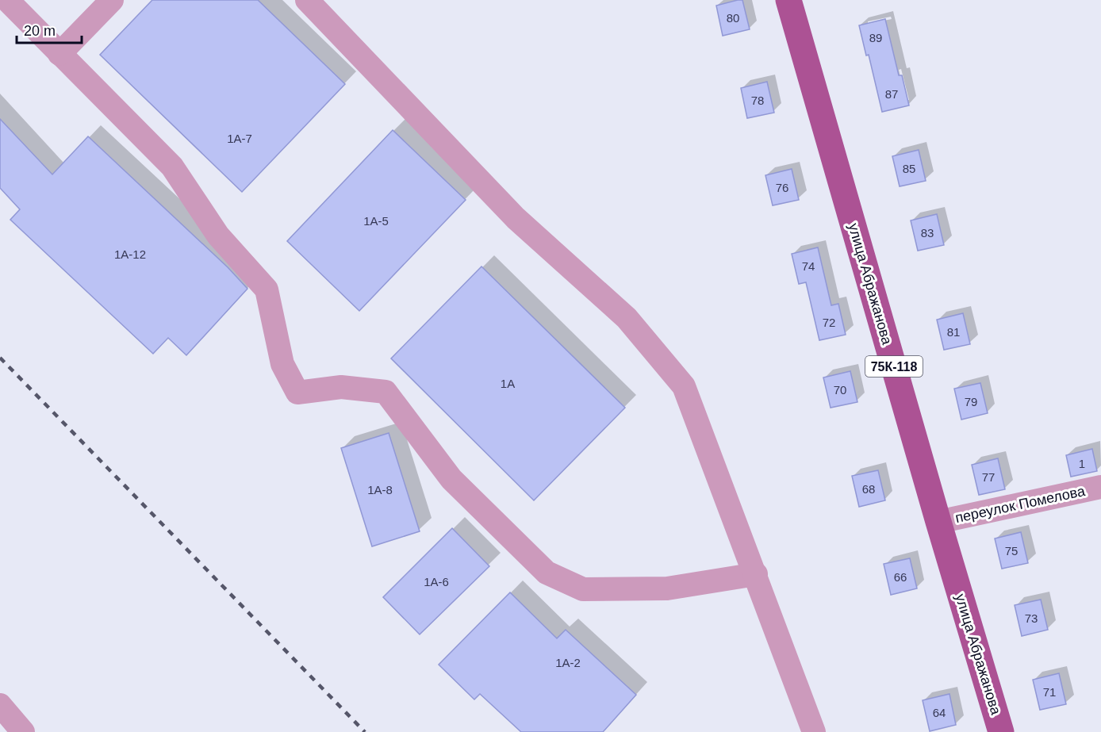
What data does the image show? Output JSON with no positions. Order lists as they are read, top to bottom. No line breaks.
{"streets":{"main road":["улица Абражанова","75К-118"],"street":["переулок Помелова"]},"crossings":[["улица Абражанова","переулок Помелова"]],"house_numbers":["80","89","87","78","1А-7","85","76","1А-5","83","1А-12","74","72","81","1А","70","79","1","77","68","1А-8","75","66","1А-6","73","1А-2","71","64"],"scale_bar":"20 m"}
